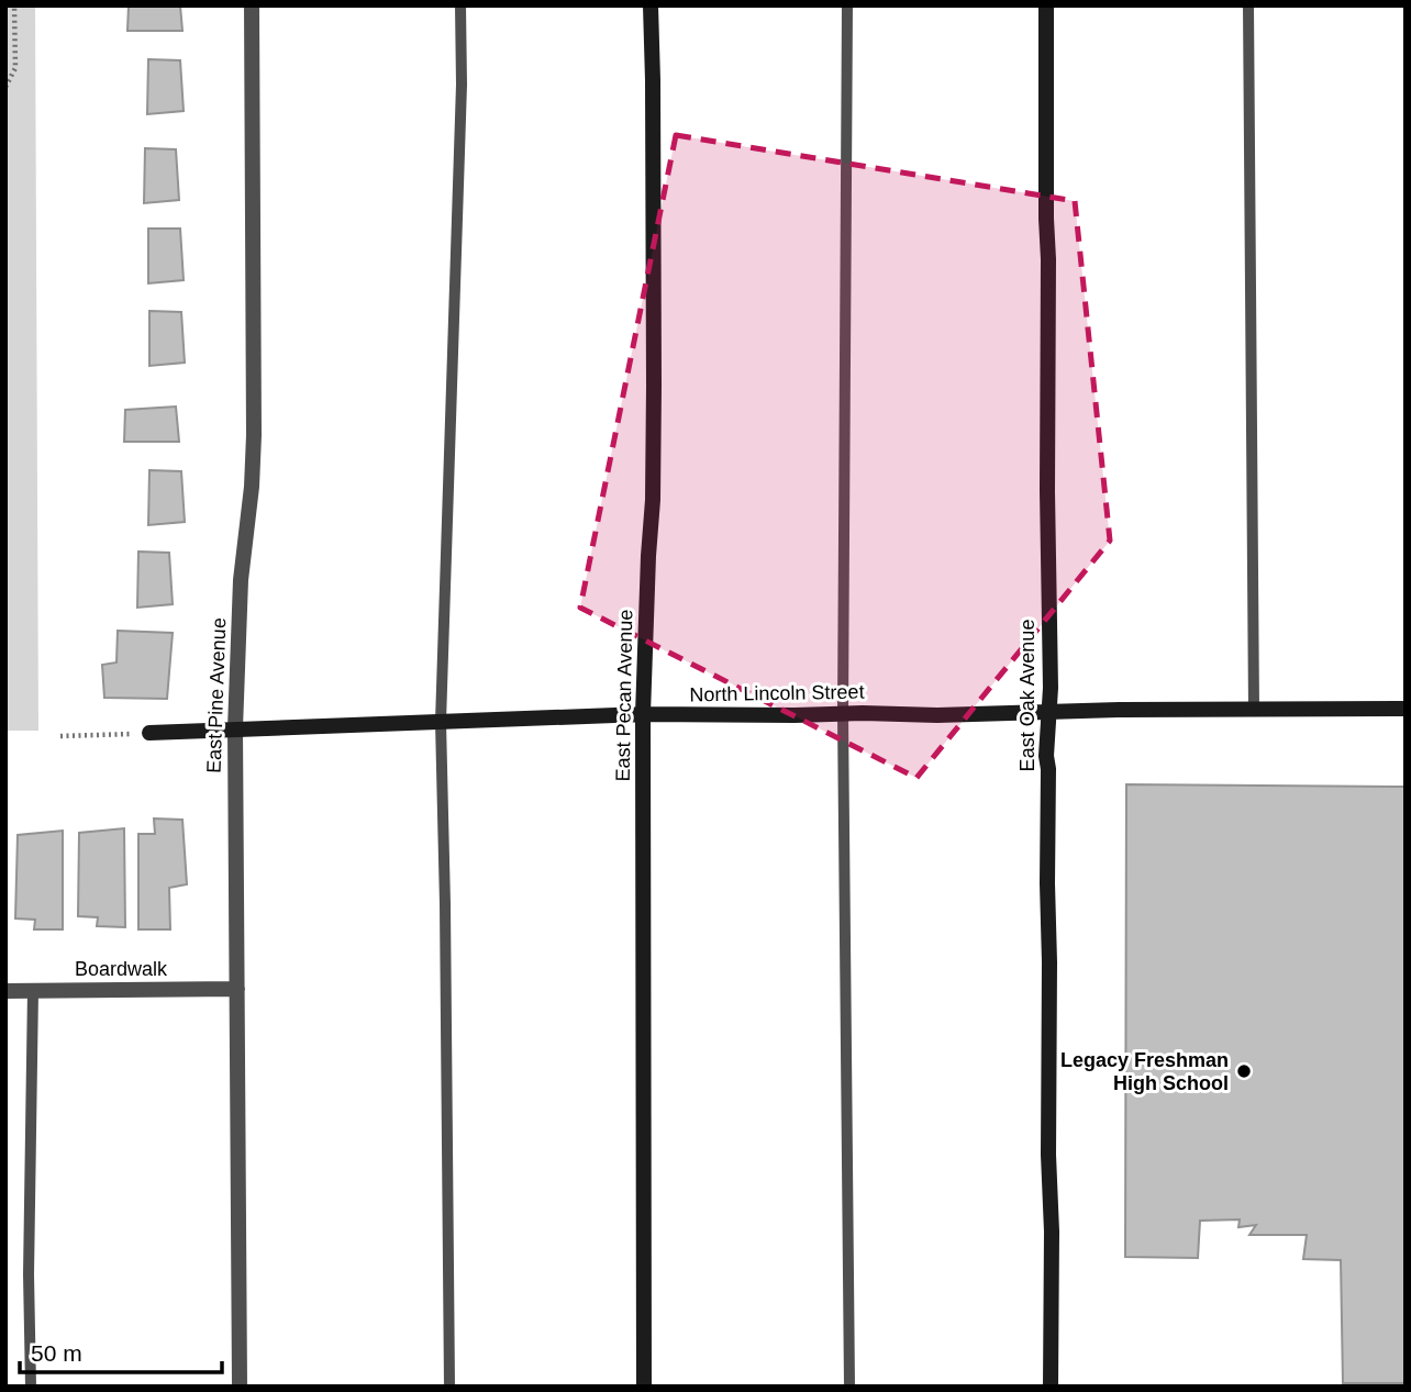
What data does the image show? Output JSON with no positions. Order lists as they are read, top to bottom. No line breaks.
{"streets":{"street":["North Lincoln Street","East Pine Avenue","East Pecan Avenue","East Oak Avenue","Boardwalk"]},"crossings":[["North Lincoln Street","East Pine Avenue"],["North Lincoln Street","East Pecan Avenue"],["North Lincoln Street","East Oak Avenue"],["East Pine Avenue","Boardwalk"]],"places":["Legacy Freshman High School"],"scale_bar":"50 m"}
